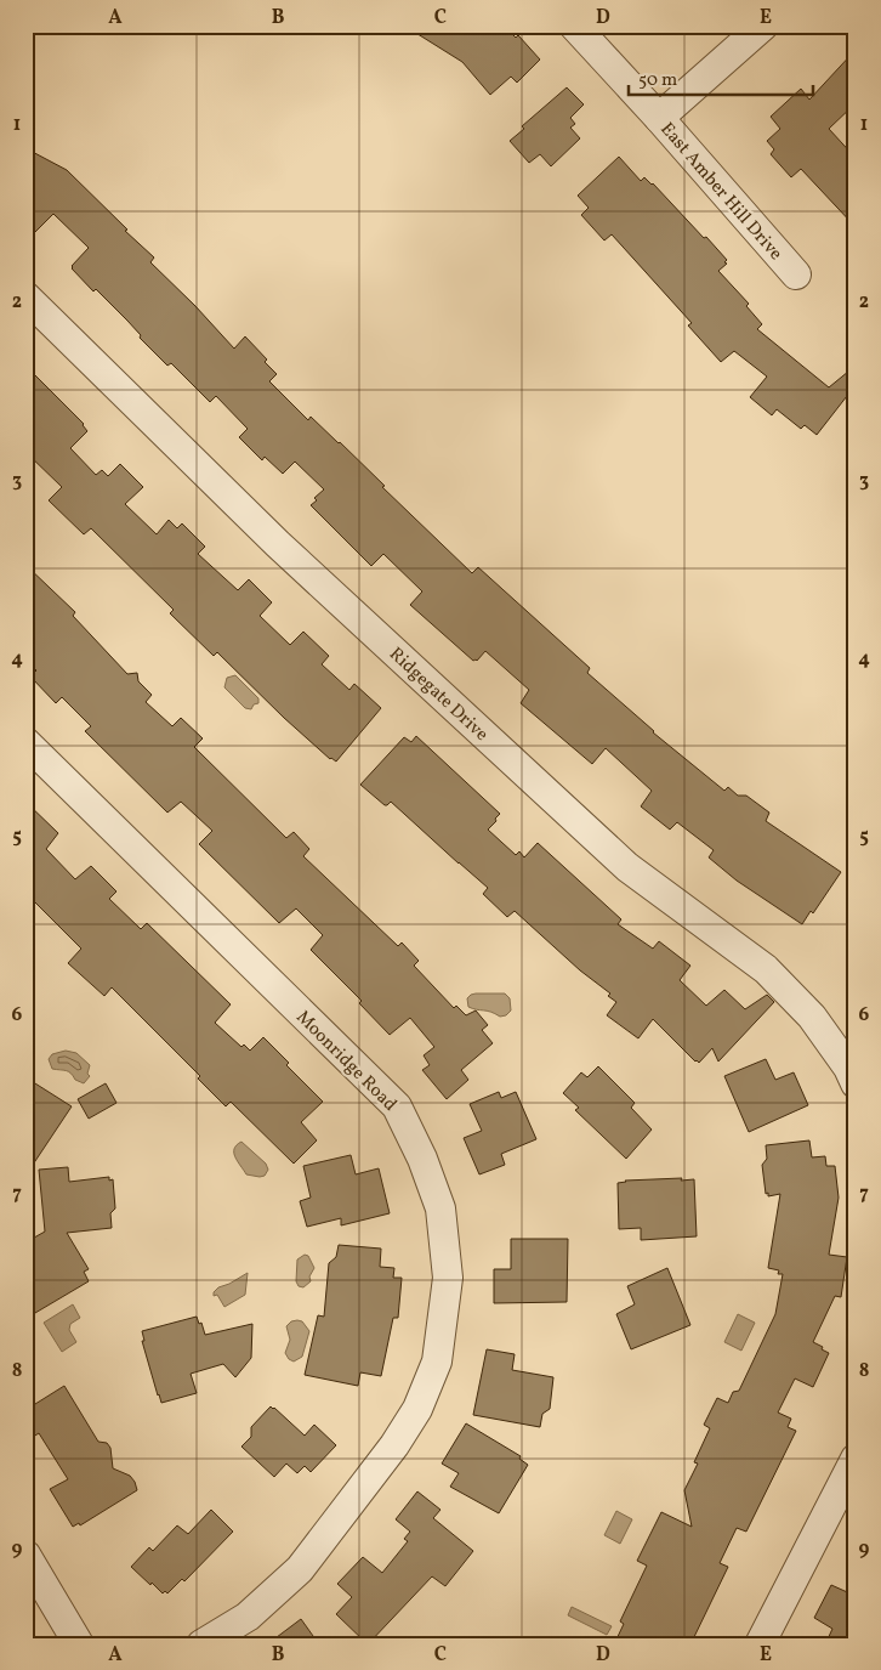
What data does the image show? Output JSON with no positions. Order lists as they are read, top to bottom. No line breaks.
{"streets":{"street":["East Amber Hill Drive","Ridgegate Drive","Moonridge Road"]},"scale_bar":"50 m","grid":{"columns":["A","B","C","D","E"],"rows":["1","2","3","4","5","6","7","8","9"]}}
